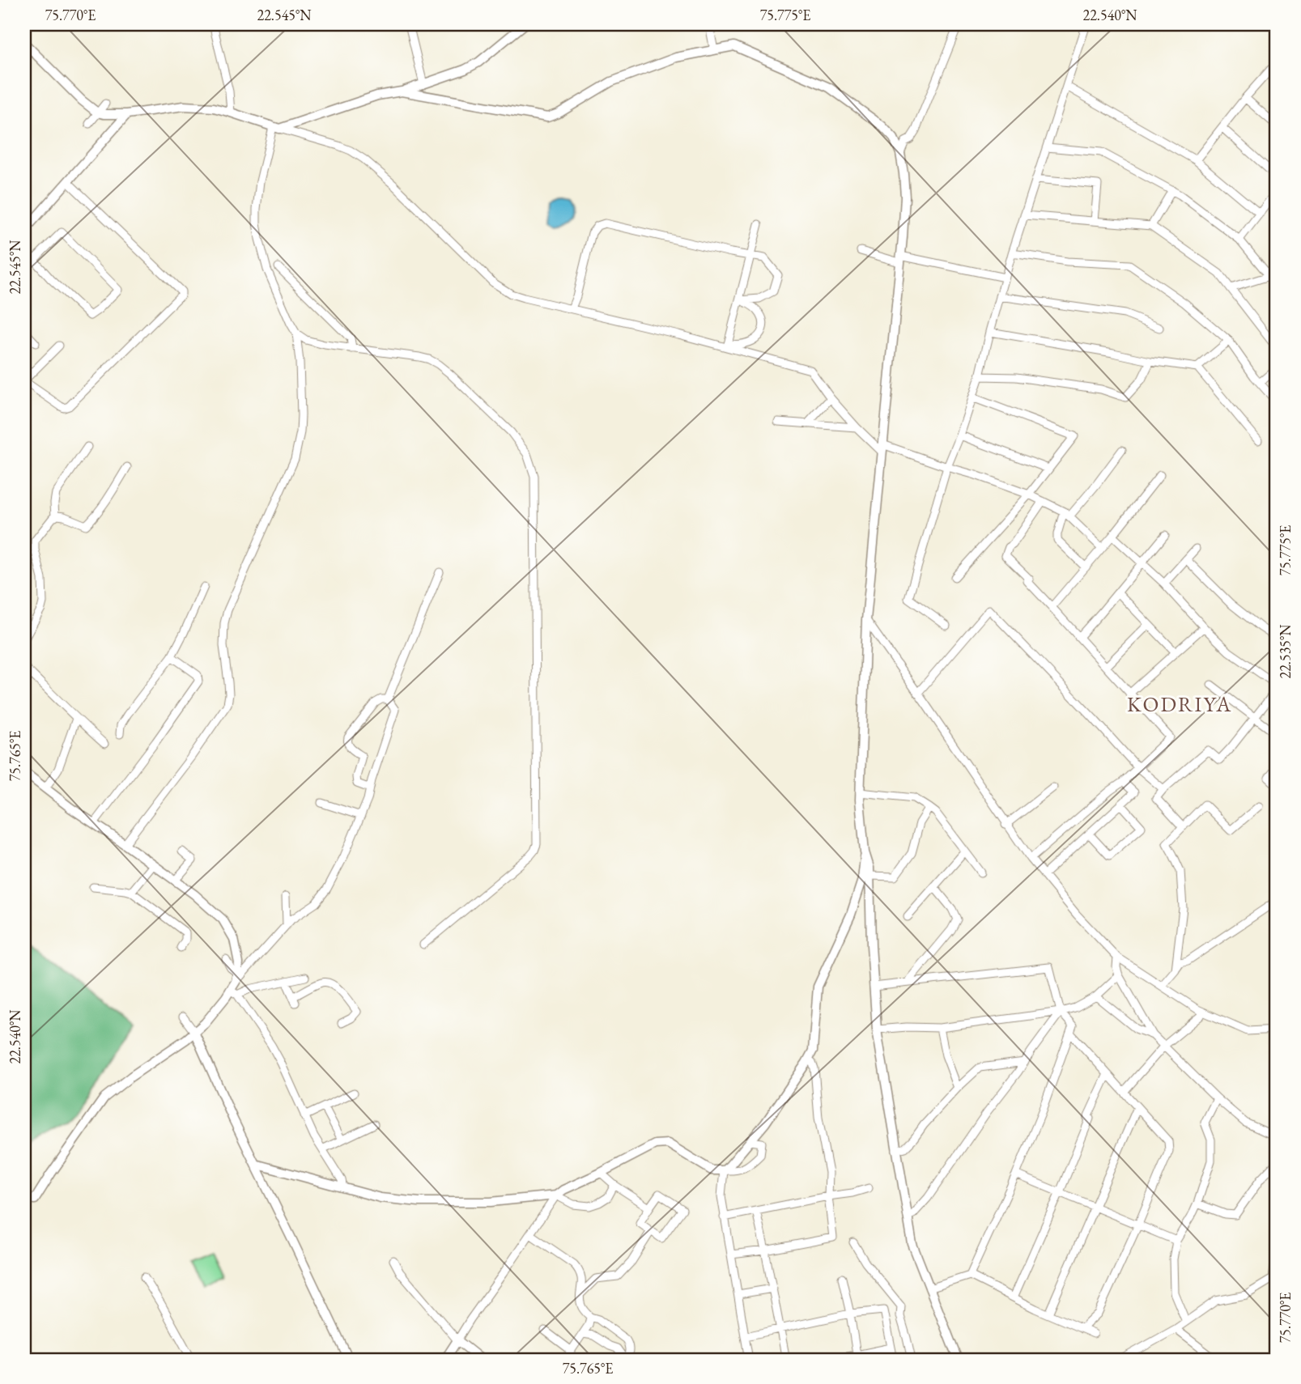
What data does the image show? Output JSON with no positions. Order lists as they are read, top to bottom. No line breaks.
{"districts":["KODRIYA"],"coordinates":["75.770°E","22.545°N","75.775°E","22.540°N","22.535°N","75.765°E"]}
